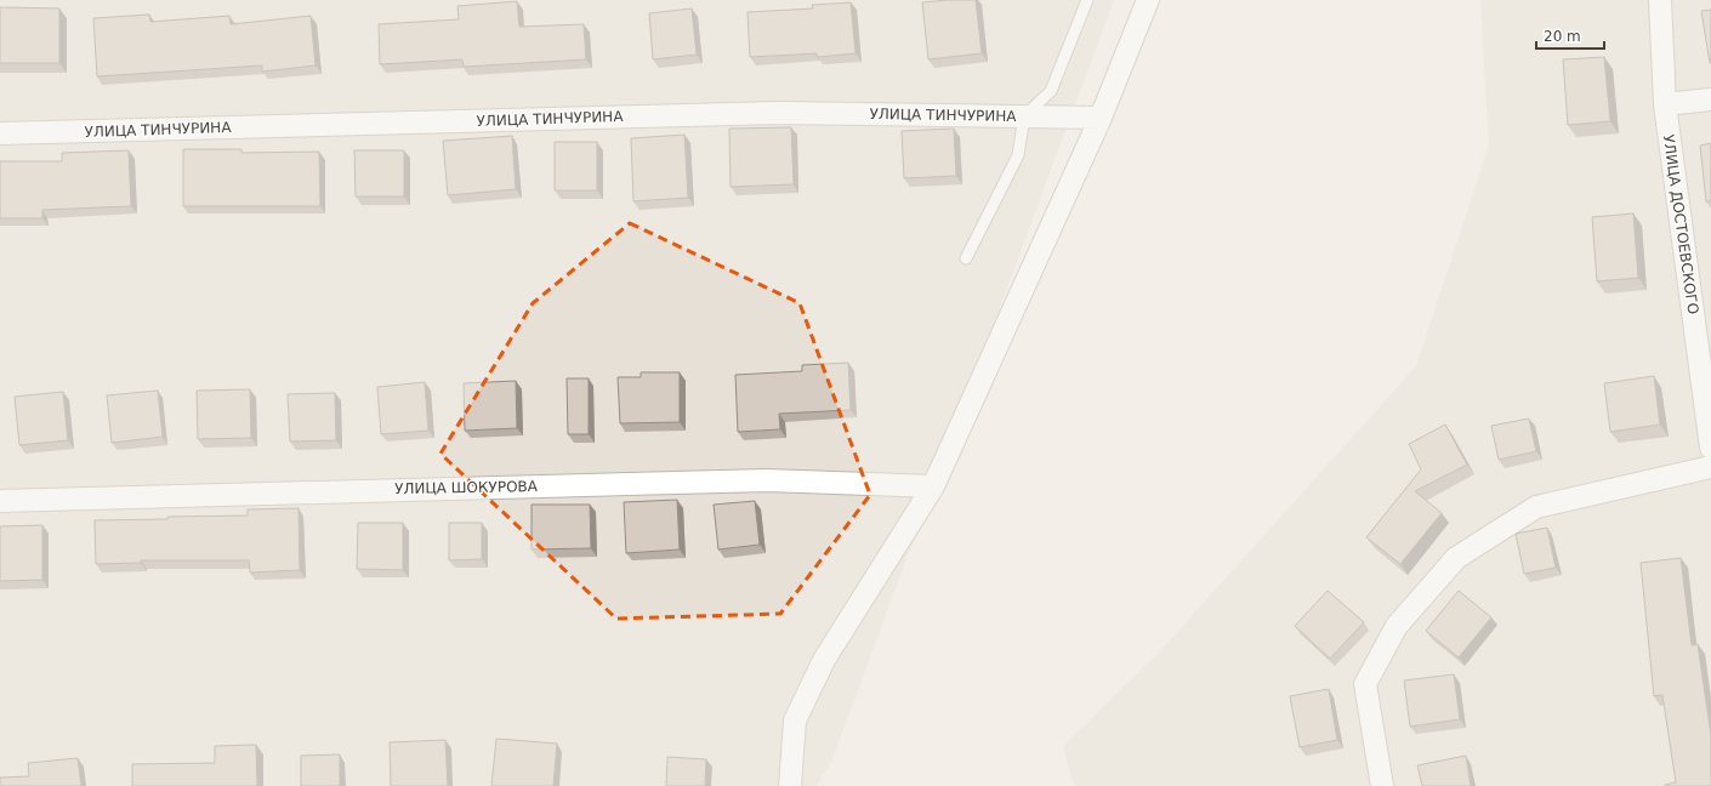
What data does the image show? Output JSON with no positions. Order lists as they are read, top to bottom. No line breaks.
{"streets":{"street":["УЛИЦА ТИНЧУРИНА","УЛИЦА ДОСТОЕВСКОГО","УЛИЦА ШОКУРОВА"]},"scale_bar":"20 m"}
